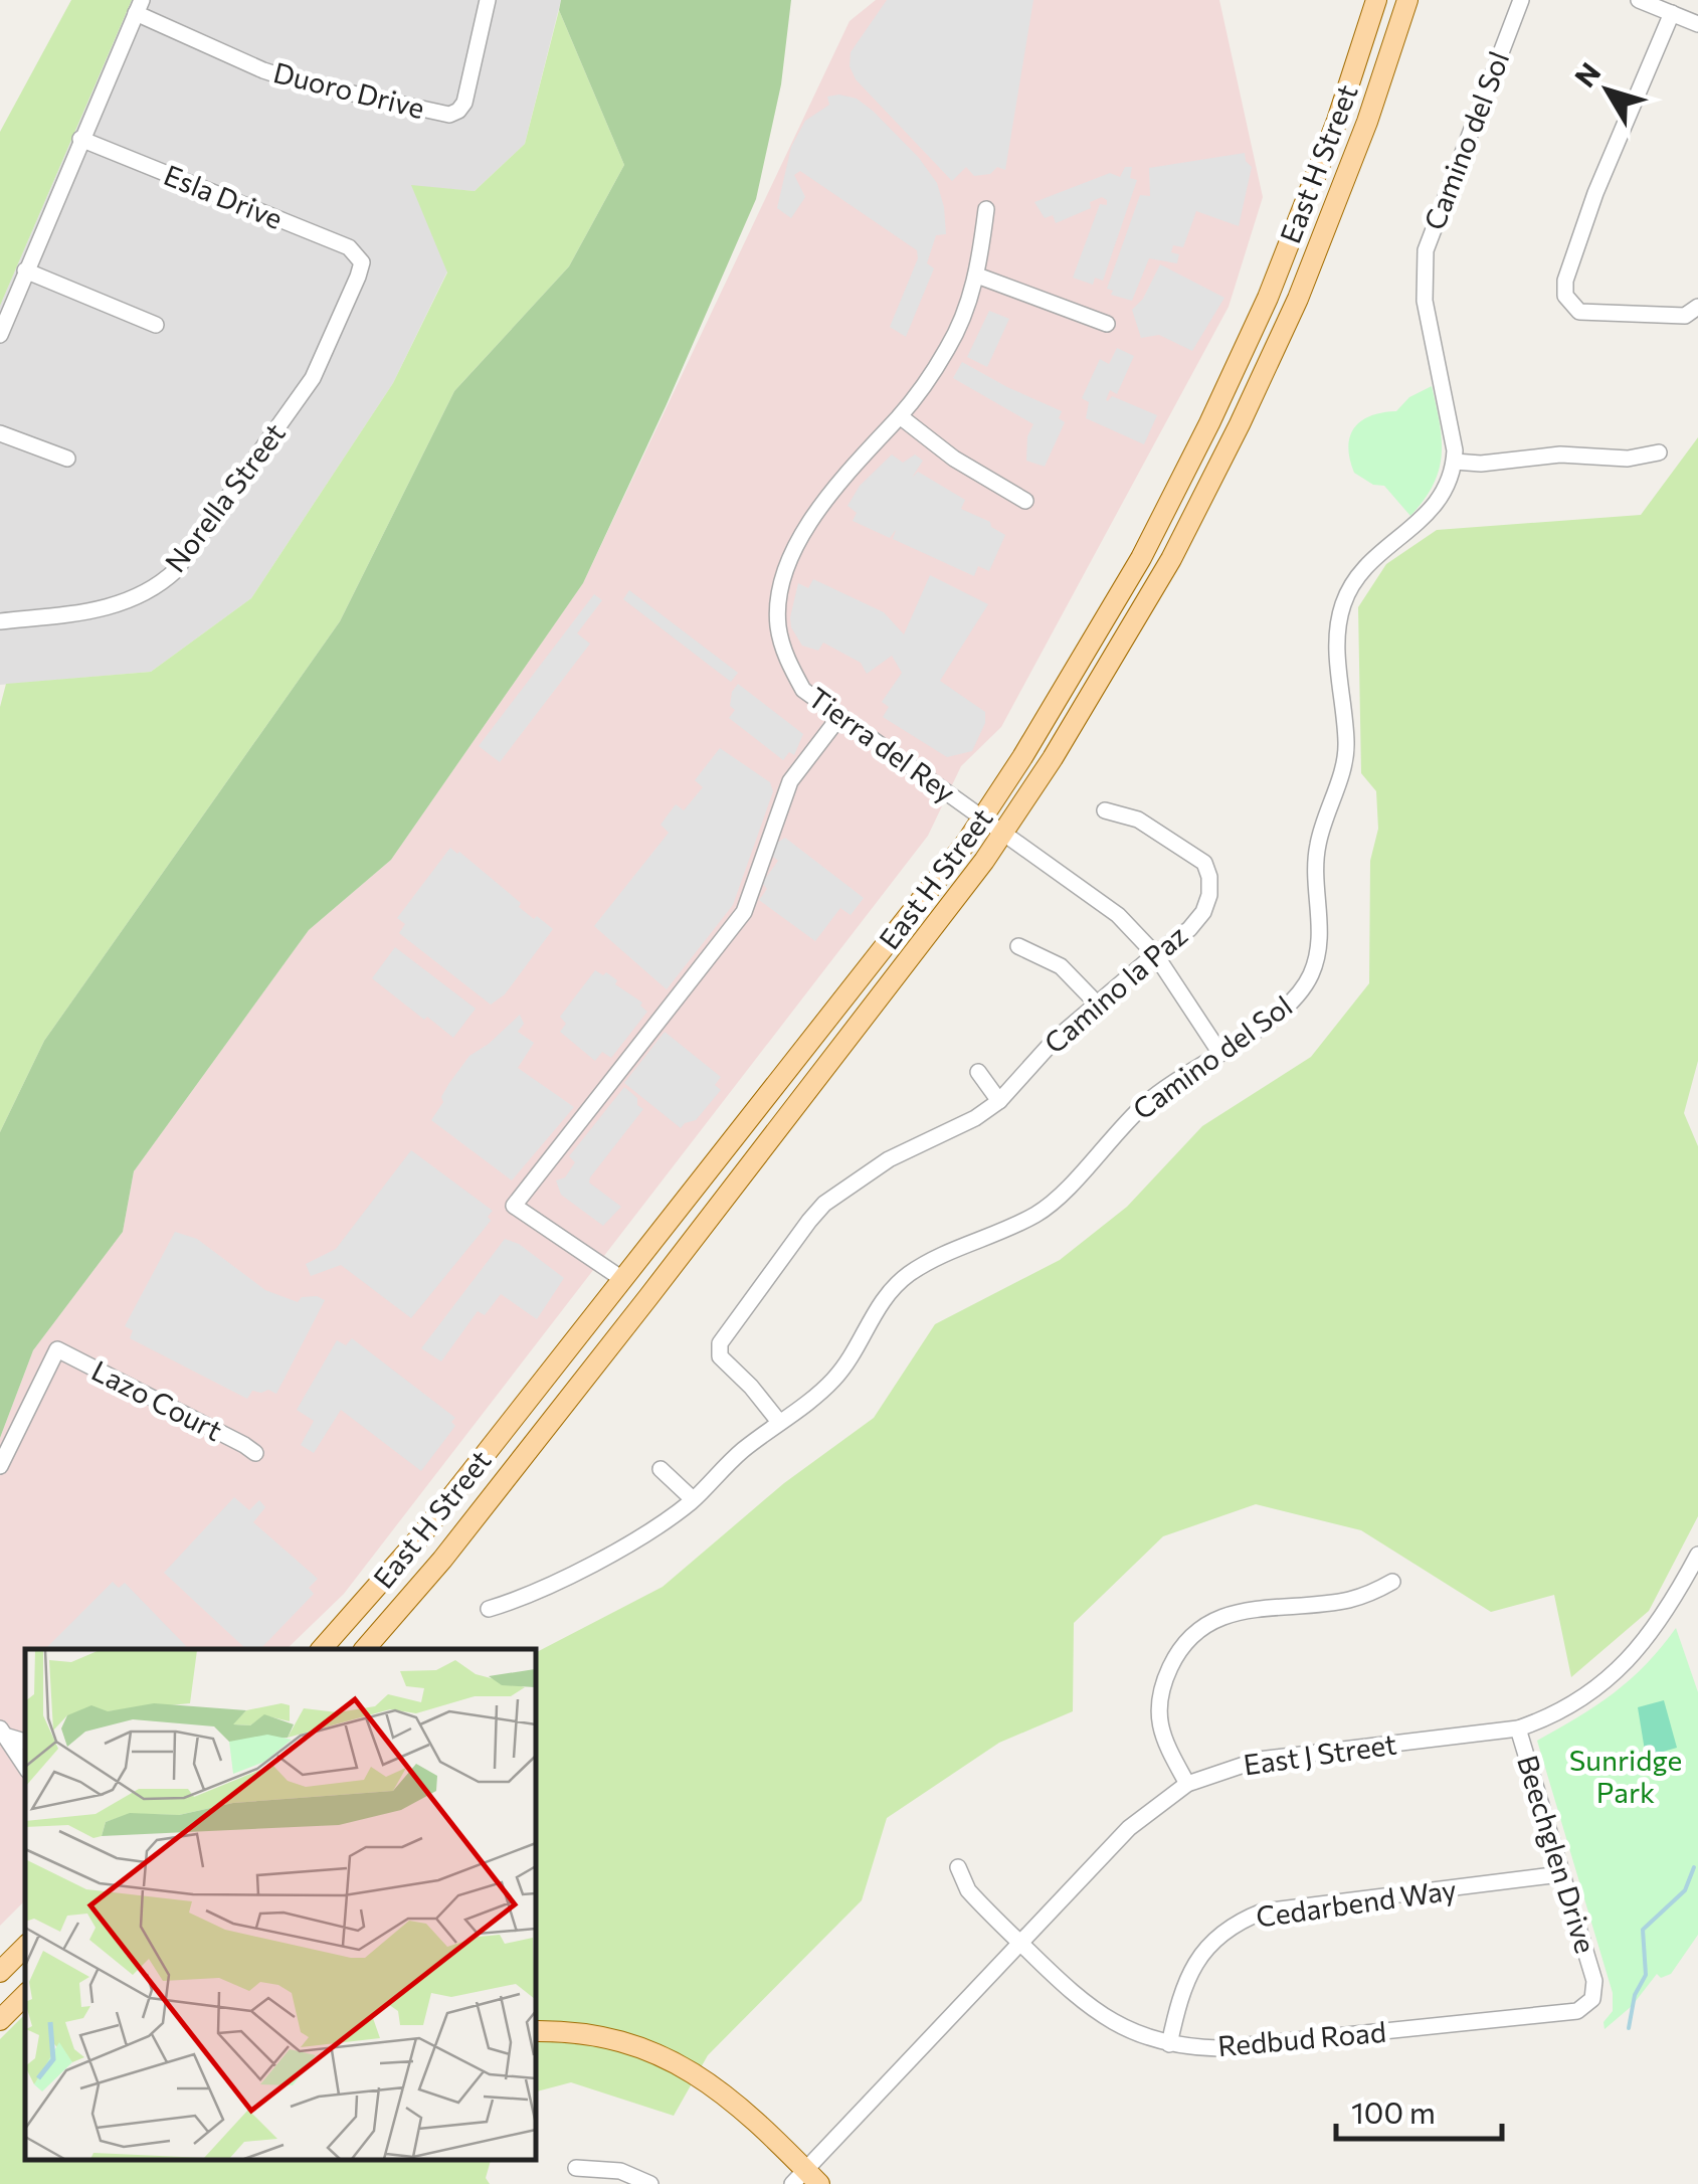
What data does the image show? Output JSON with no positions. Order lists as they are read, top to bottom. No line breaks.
{"streets":{"main road":["East H Street"],"street":["Duoro Drive","Camino del Sol","Esla Drive","Norella Street","Tierra del Rey","Camino la Paz","Lazo Court","East J Street","Beechglen Drive","Cedarbend Way","Redbud Road"]},"crossings":[["Camino del Sol","Tierra del Rey"],["Camino del Sol","Camino la Paz"],["East H Street","Tierra del Rey"],["Esla Drive","Norella Street"],["Tierra del Rey","Camino la Paz"],["East J Street","Beechglen Drive"],["East J Street","Redbud Road"],["Beechglen Drive","Cedarbend Way"],["Beechglen Drive","Redbud Road"],["Cedarbend Way","Redbud Road"]],"parks":["Sunridge Park"],"scale_bar":"100 m","north":"top left"}
